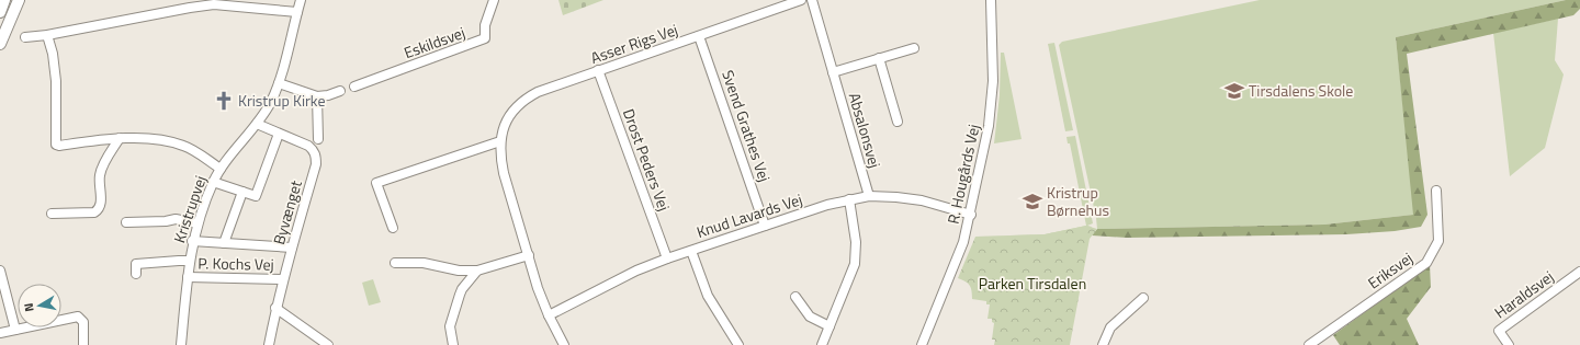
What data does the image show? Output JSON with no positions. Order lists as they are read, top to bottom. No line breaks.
{"streets":{"street":["Eskildsvej","Asser Rigs Vej","Svend Grathes Vej","Absalonsvej","Drost Peders Vej","R. Hougårds Vej","Kristrupvej","Byvænget","Knud Lavards Vej","P. Kochs Vej","Eriksvej","Haraldsvej"]},"crossings":[["Asser Rigs Vej","Svend Grathes Vej"],["Asser Rigs Vej","Drost Peders Vej"],["Asser Rigs Vej","Knud Lavards Vej"],["Svend Grathes Vej","Knud Lavards Vej"],["Absalonsvej","Knud Lavards Vej"],["Drost Peders Vej","Knud Lavards Vej"],["R. Hougårds Vej","Knud Lavards Vej"],["Kristrupvej","Byvænget"],["Kristrupvej","P. Kochs Vej"],["Byvænget","P. Kochs Vej"]],"parks":["Parken Tirsdalen"],"places":{"school or university":["Tirsdalens Skole","Kristrup Børnehus"],"church":["Kristrup Kirke"]},"north":"left"}
